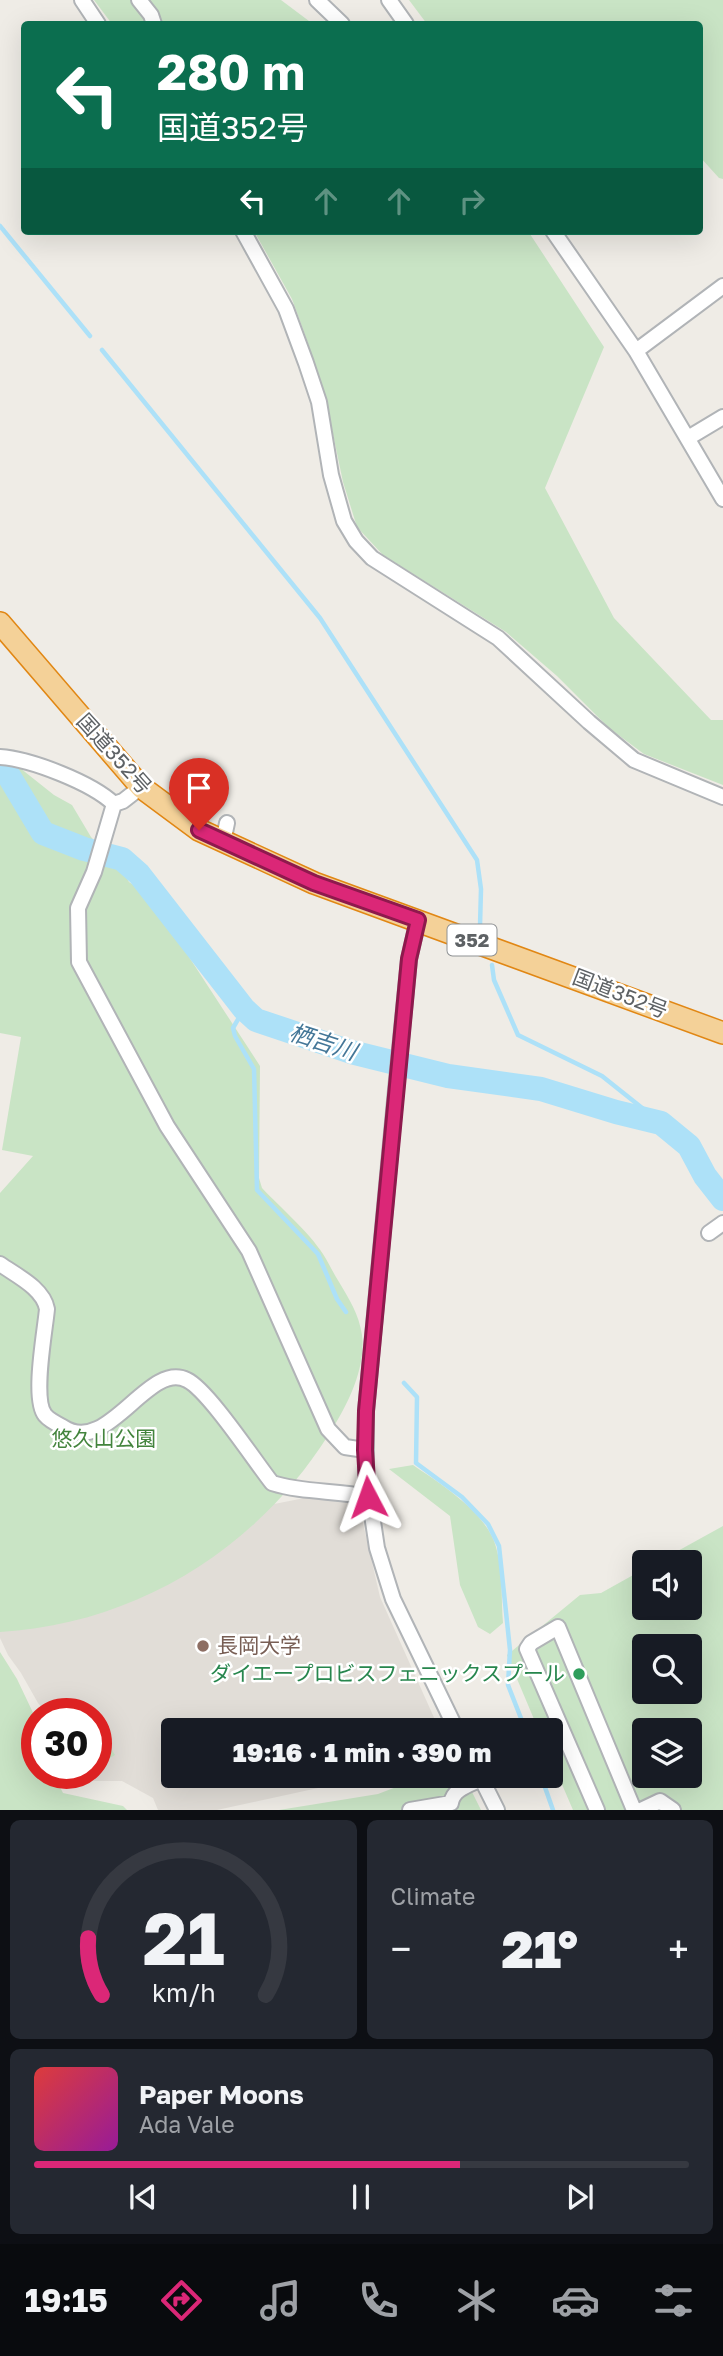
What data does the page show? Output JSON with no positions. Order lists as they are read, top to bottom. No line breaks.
{"streets":{"highway":["国道352号","352"]},"water":["栖吉川"],"parks":["悠久山公園"],"places":["長岡大学","ダイエープロビスフェニックスプール"],"page":{"turn":["280 m","国道352号"],"limit":"30","trip":"19:16 · 1 min · 390 m","tile":"Climate","heat":["−","21°","+"],"song":["Paper Moons","Ada Vale"],"tabs":"19:15","gauge":["21","km/h"]}}
